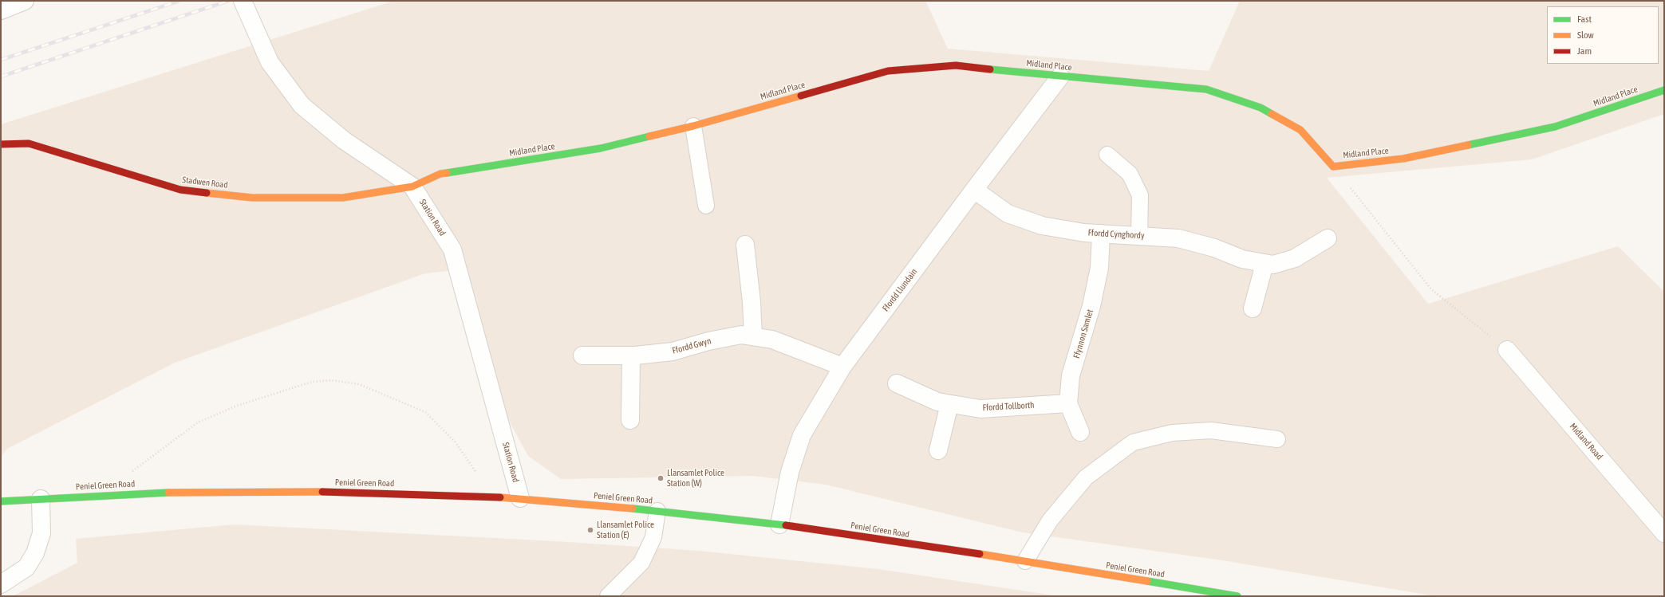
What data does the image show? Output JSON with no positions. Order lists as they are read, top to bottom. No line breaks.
{"streets":{"street":["Midland Place","Stadwen Road","Station Road","Ffordd Cynghordy","Ffordd Llundain","Ffynnon Samlet","Ffordd Gwyn","Ffordd Tollborth","Midland Road","Peniel Green Road"]},"crossings":[["Midland Place","Stadwen Road"],["Midland Place","Station Road"],["Midland Place","Ffordd Llundain"],["Stadwen Road","Station Road"],["Station Road","Peniel Green Road"],["Ffordd Cynghordy","Ffordd Llundain"],["Ffordd Cynghordy","Ffynnon Samlet"],["Ffordd Llundain","Ffordd Gwyn"],["Ffordd Llundain","Peniel Green Road"],["Ffynnon Samlet","Ffordd Tollborth"]],"places":["Llansamlet Police Station (W)","Llansamlet Police Station (E)"],"legend":["Fast","Slow","Jam"]}
